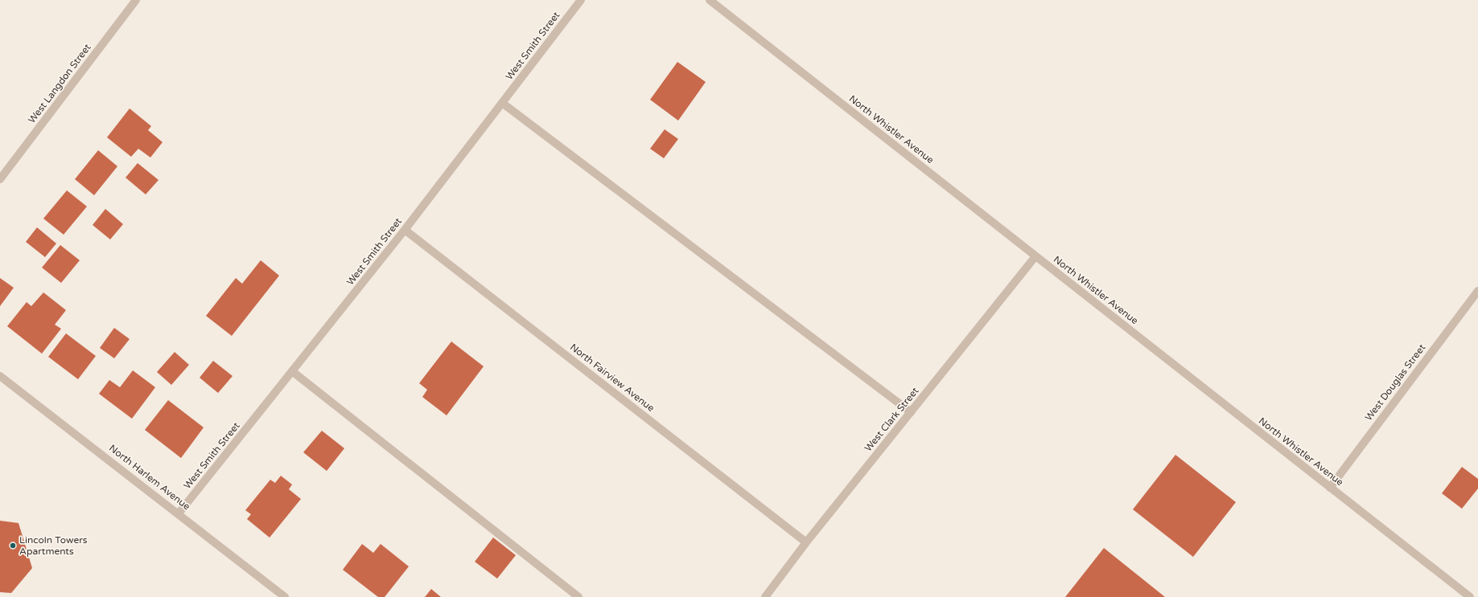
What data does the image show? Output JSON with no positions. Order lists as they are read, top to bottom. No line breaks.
{"streets":{"street":["West Smith Street","West Langdon Street","North Whistler Avenue","North Fairview Avenue","West Douglas Street","West Clark Street","North Harlem Avenue"]},"crossings":[["West Smith Street","North Fairview Avenue"],["West Smith Street","North Harlem Avenue"],["North Whistler Avenue","West Douglas Street"],["North Whistler Avenue","West Clark Street"],["North Fairview Avenue","West Clark Street"]],"places":["Lincoln Towers Apartments"]}
